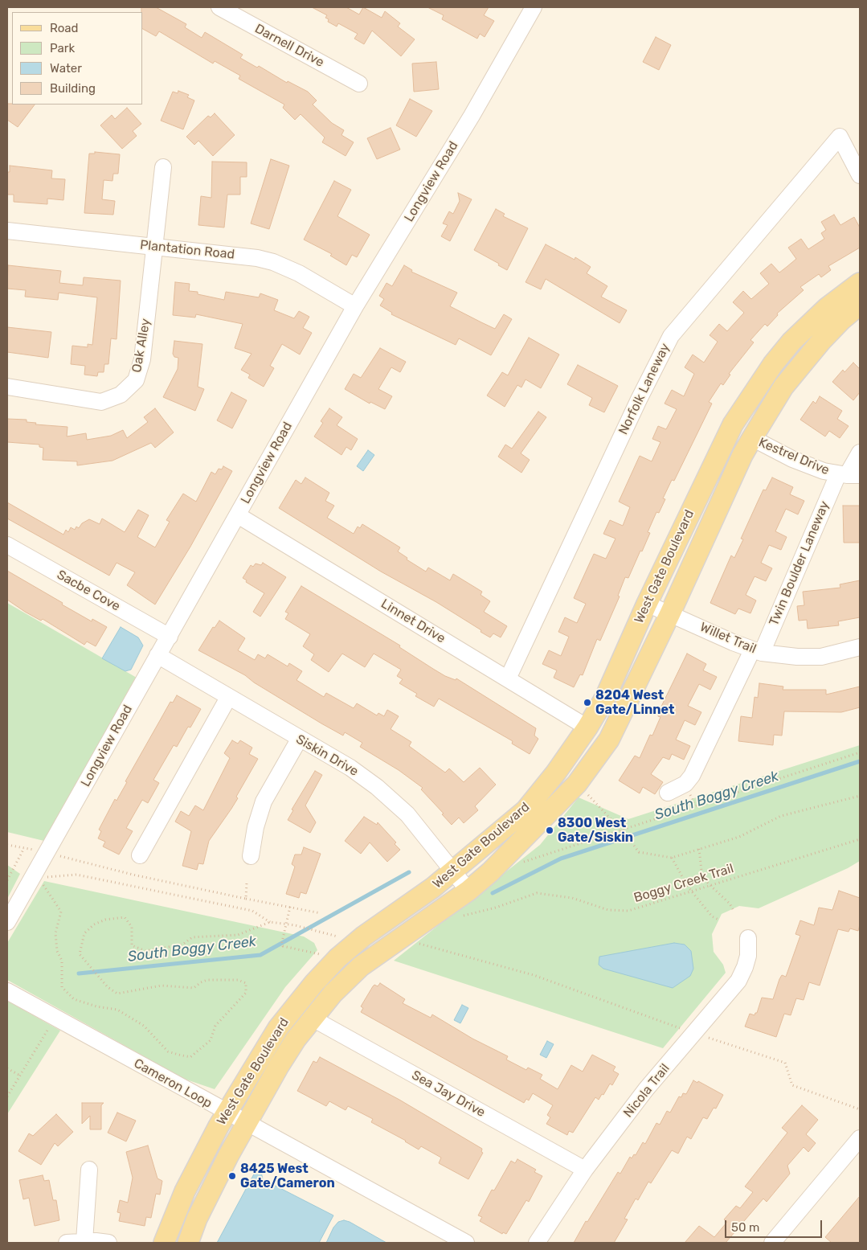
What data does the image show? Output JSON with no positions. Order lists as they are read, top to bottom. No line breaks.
{"streets":{"main road":["West Gate Boulevard"],"street":["Darnell Drive","Longview Road","Plantation Road","Oak Alley","Norfolk Laneway","Kestrel Drive","Twin Boulder Laneway","Sacbe Cove","Linnet Drive","Willet Trail","Siskin Drive","Cameron Loop","Nicola Trail","Sea Jay Drive"],"path":["Boggy Creek Trail"]},"crossings":[["Longview Road","Plantation Road"],["Longview Road","Sacbe Cove"],["Longview Road","Linnet Drive"],["Longview Road","Siskin Drive"],["Plantation Road","Oak Alley"],["Norfolk Laneway","Linnet Drive"],["Kestrel Drive","Twin Boulder Laneway"],["Kestrel Drive","West Gate Boulevard"],["Twin Boulder Laneway","Willet Trail"],["West Gate Boulevard","Linnet Drive"],["West Gate Boulevard","Willet Trail"],["West Gate Boulevard","Siskin Drive"],["West Gate Boulevard","Cameron Loop"],["West Gate Boulevard","Sea Jay Drive"],["Nicola Trail","Sea Jay Drive"]],"water":["South Boggy Creek"],"places":["8204 West Gate/Linnet","8300 West Gate/Siskin","8425 West Gate/Cameron"],"legend":["Road","Park","Water","Building"],"scale_bar":"50 m"}
